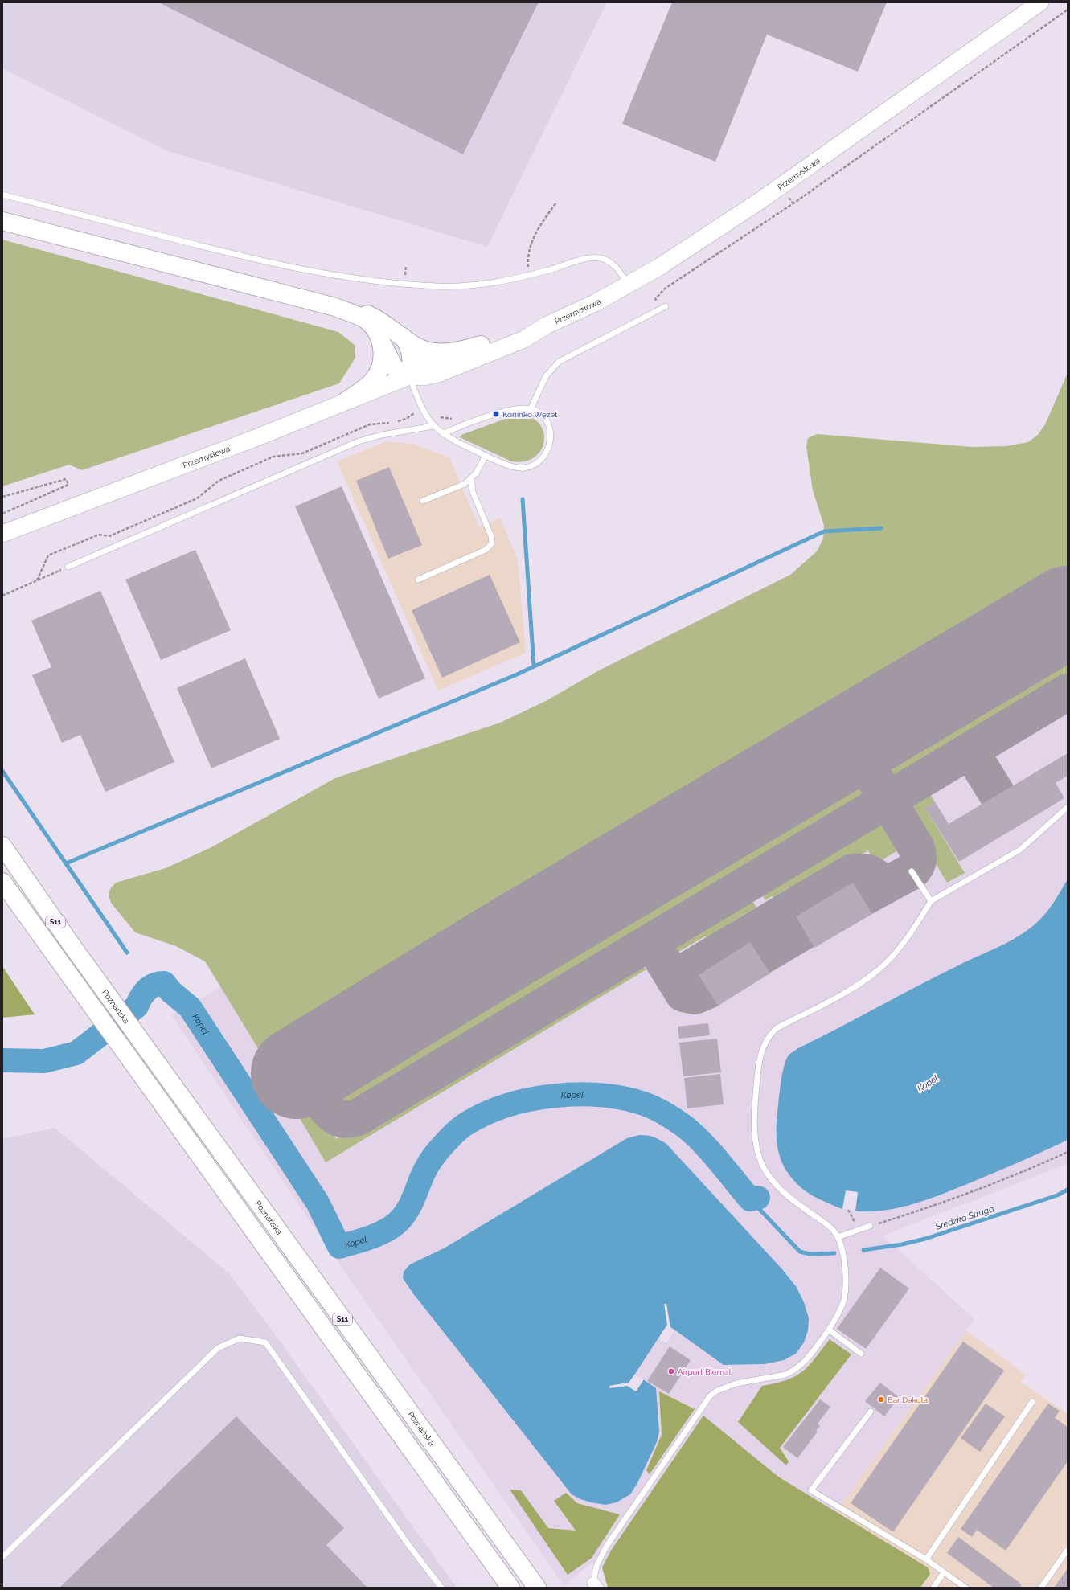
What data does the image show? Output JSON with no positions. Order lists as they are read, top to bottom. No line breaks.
{"streets":{"highway":["S11","Poznańska"],"street":["Przemysłowa"]},"water":["Kopel","Średzka Struga"],"places":{"transit":["Koninko Węzeł"],"other":["Airport Biernat","Bar Dakota"]}}
